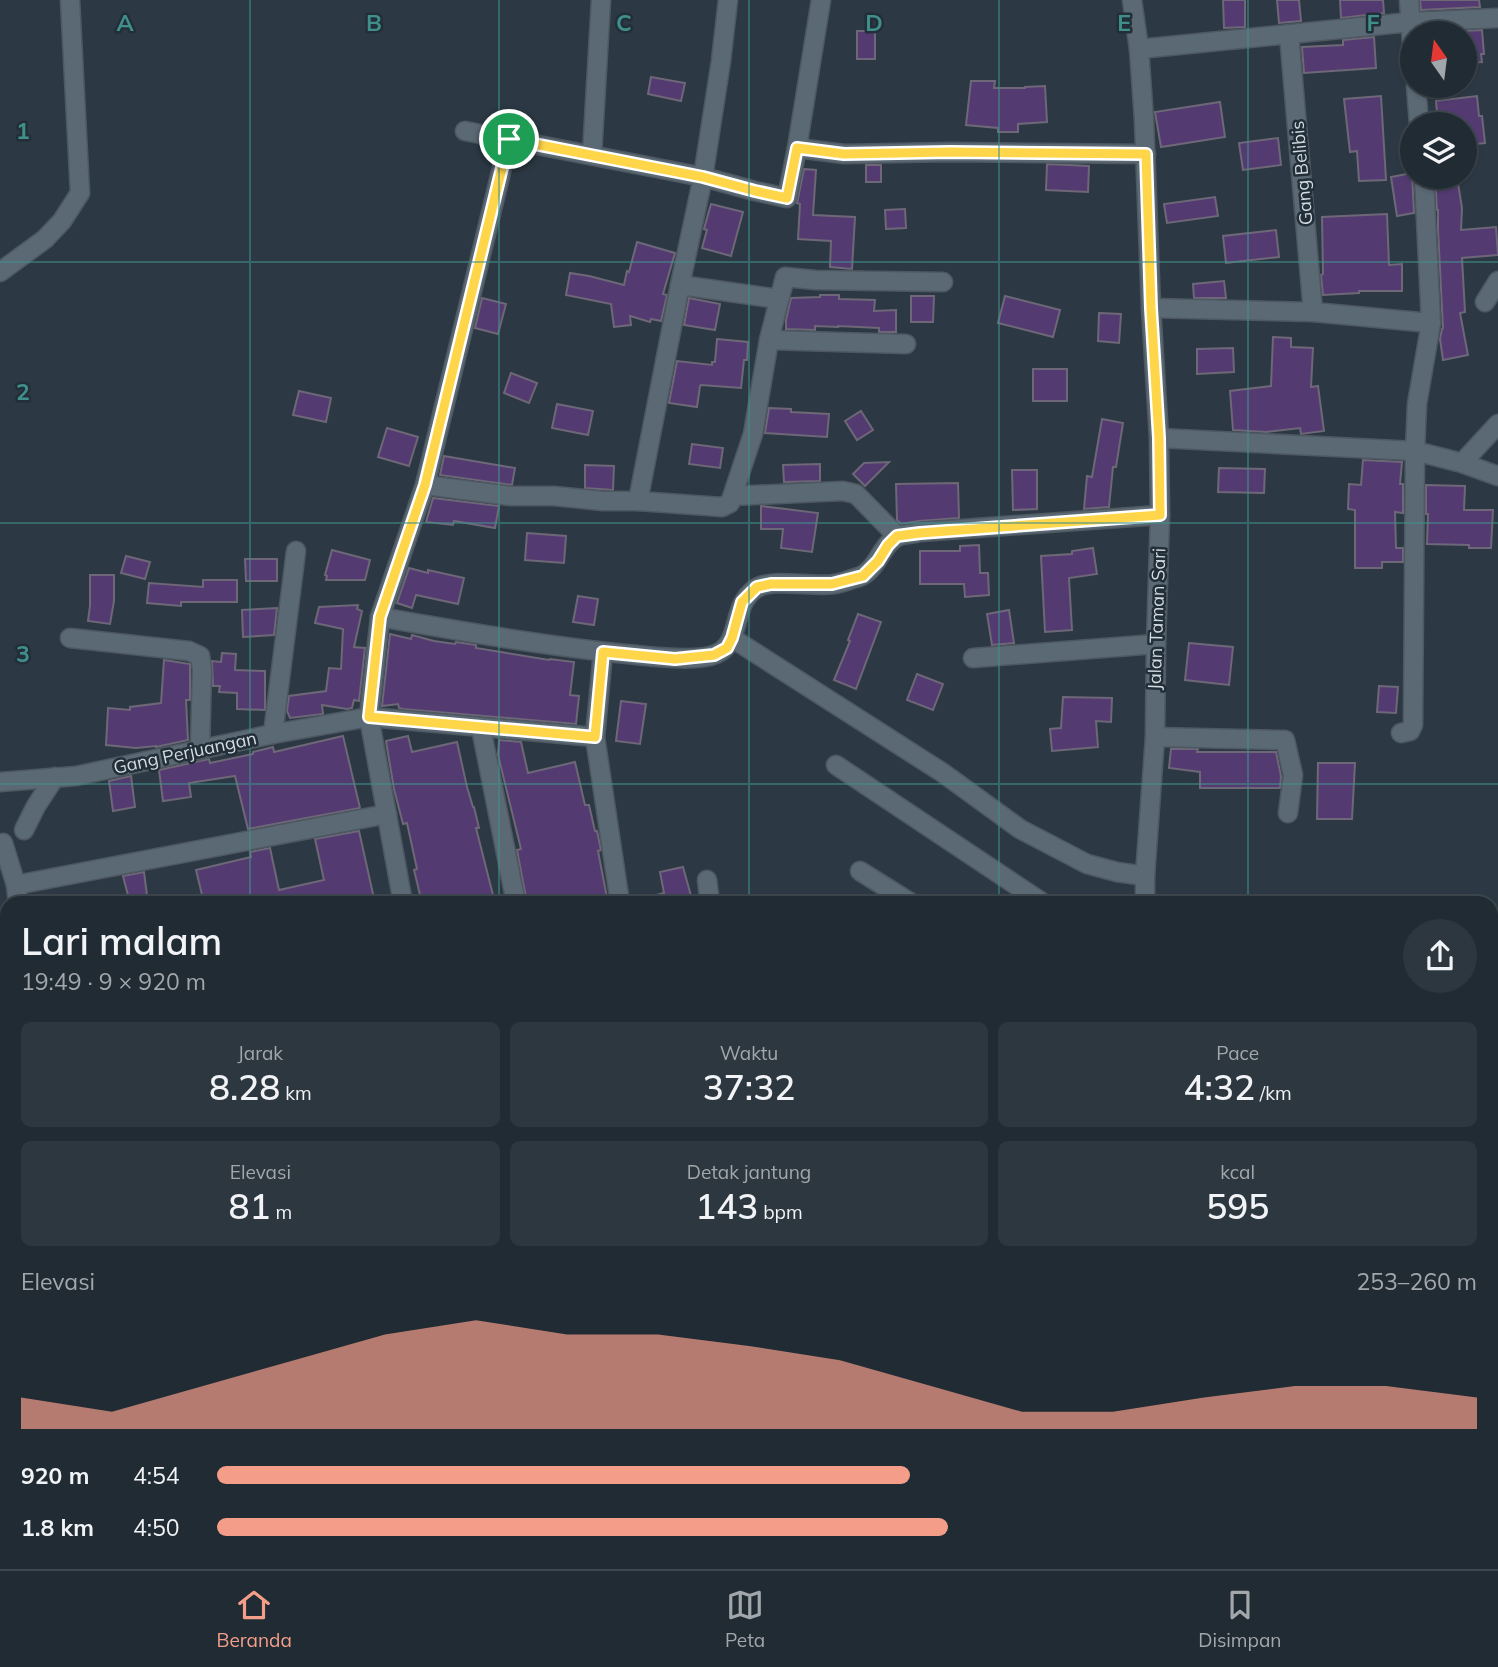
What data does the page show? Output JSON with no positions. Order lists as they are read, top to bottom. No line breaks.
{"streets":{"street":["Gang Belibis","Jalan Taman Sari","Gang Perjuangan"]},"north":"top","page":{"heading":["Lari malam","19:49 · 9 × 920 m"],"stats":[["Jarak","8.28 km"],["Waktu","37:32"],["Pace","4:32 /km"],["Elevasi","81 m"],["Detak jantung","143 bpm"],["kcal","595"]],"chart":["Elevasi","253–260 m"],"list":[{"name":"920 m","note":"4:54"},{"name":"1.8 km","note":"4:50"}],"tabs":["Beranda","Peta","Disimpan"]},"grid":{"columns":["A","B","C","D","E","F"],"rows":["1","2","3"]}}
